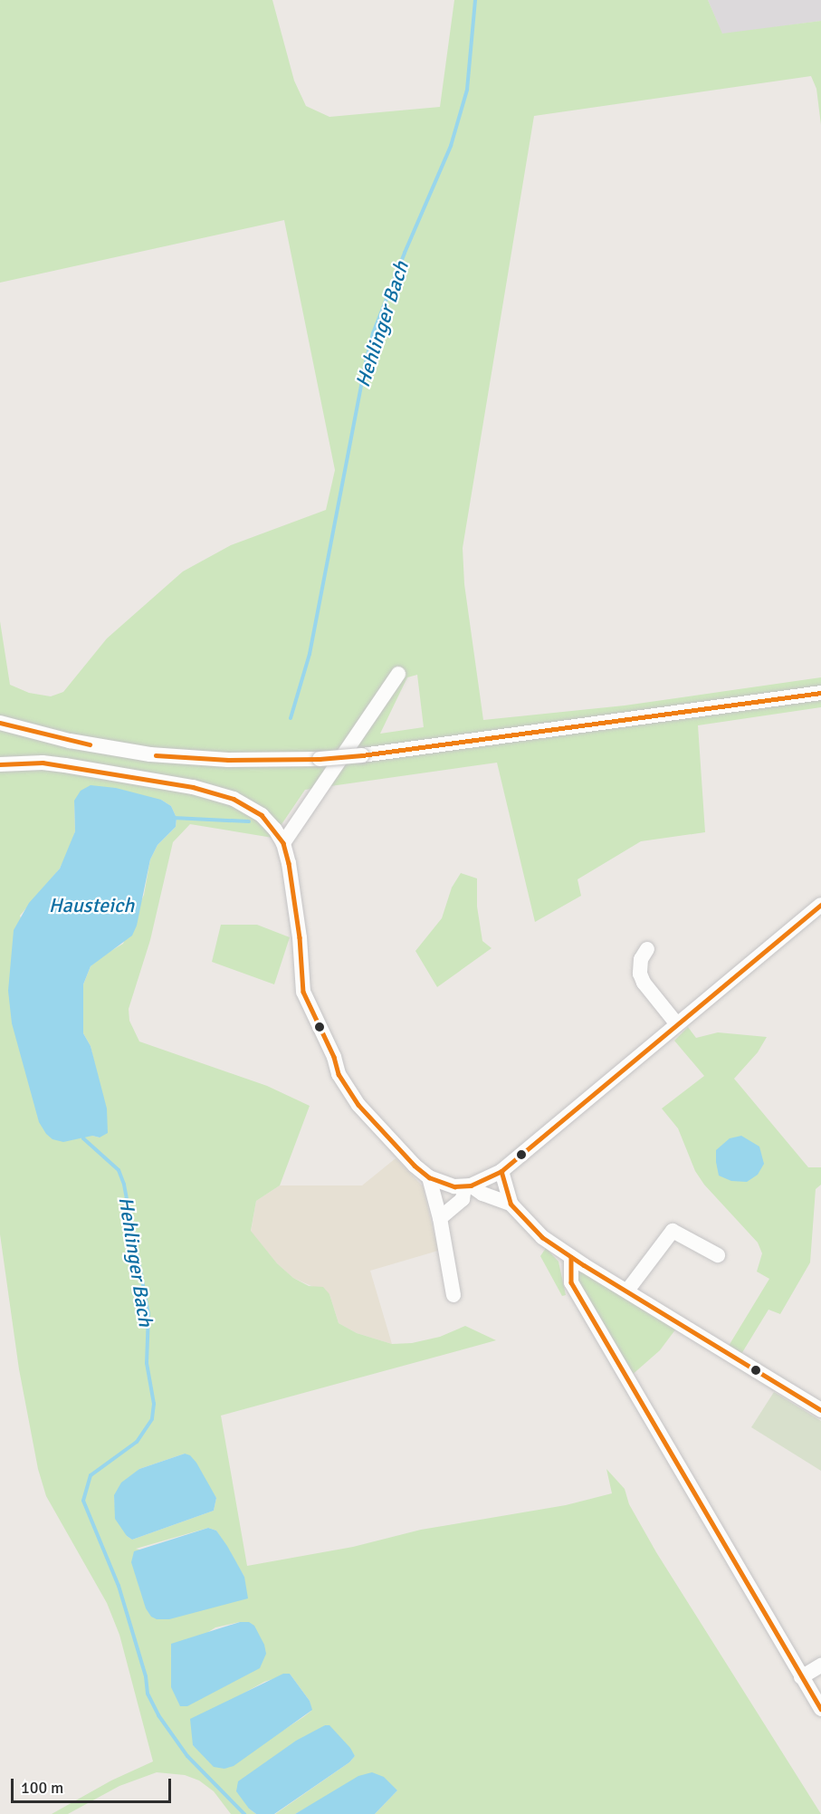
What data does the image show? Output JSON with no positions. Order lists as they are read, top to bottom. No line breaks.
{"water":["Hehlinger Bach","Hausteich"],"scale_bar":"100 m"}
